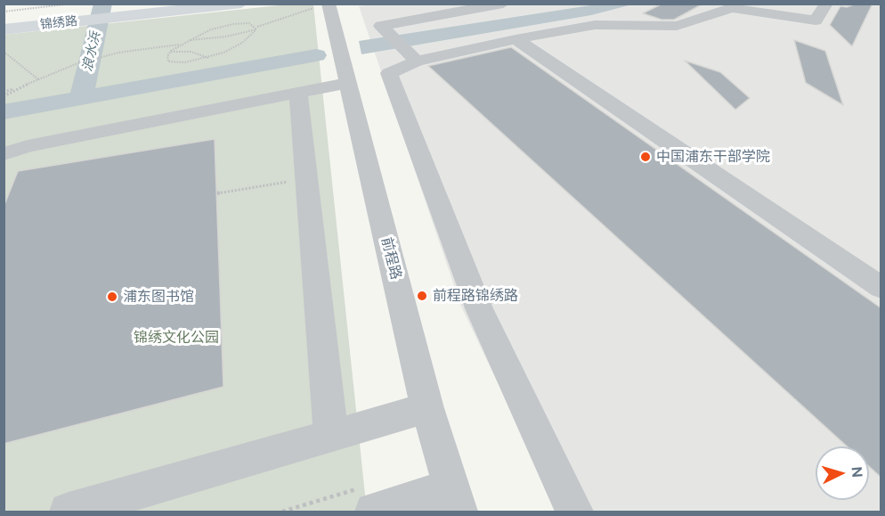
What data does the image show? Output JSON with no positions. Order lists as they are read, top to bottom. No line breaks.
{"streets":{"main road":["锦绣路"],"street":["前程路"]},"water":["浪水浜"],"parks":["锦绣文化公园"],"places":["中国浦东干部学院","前程路锦绣路","浦东图书馆"],"north":"right"}
